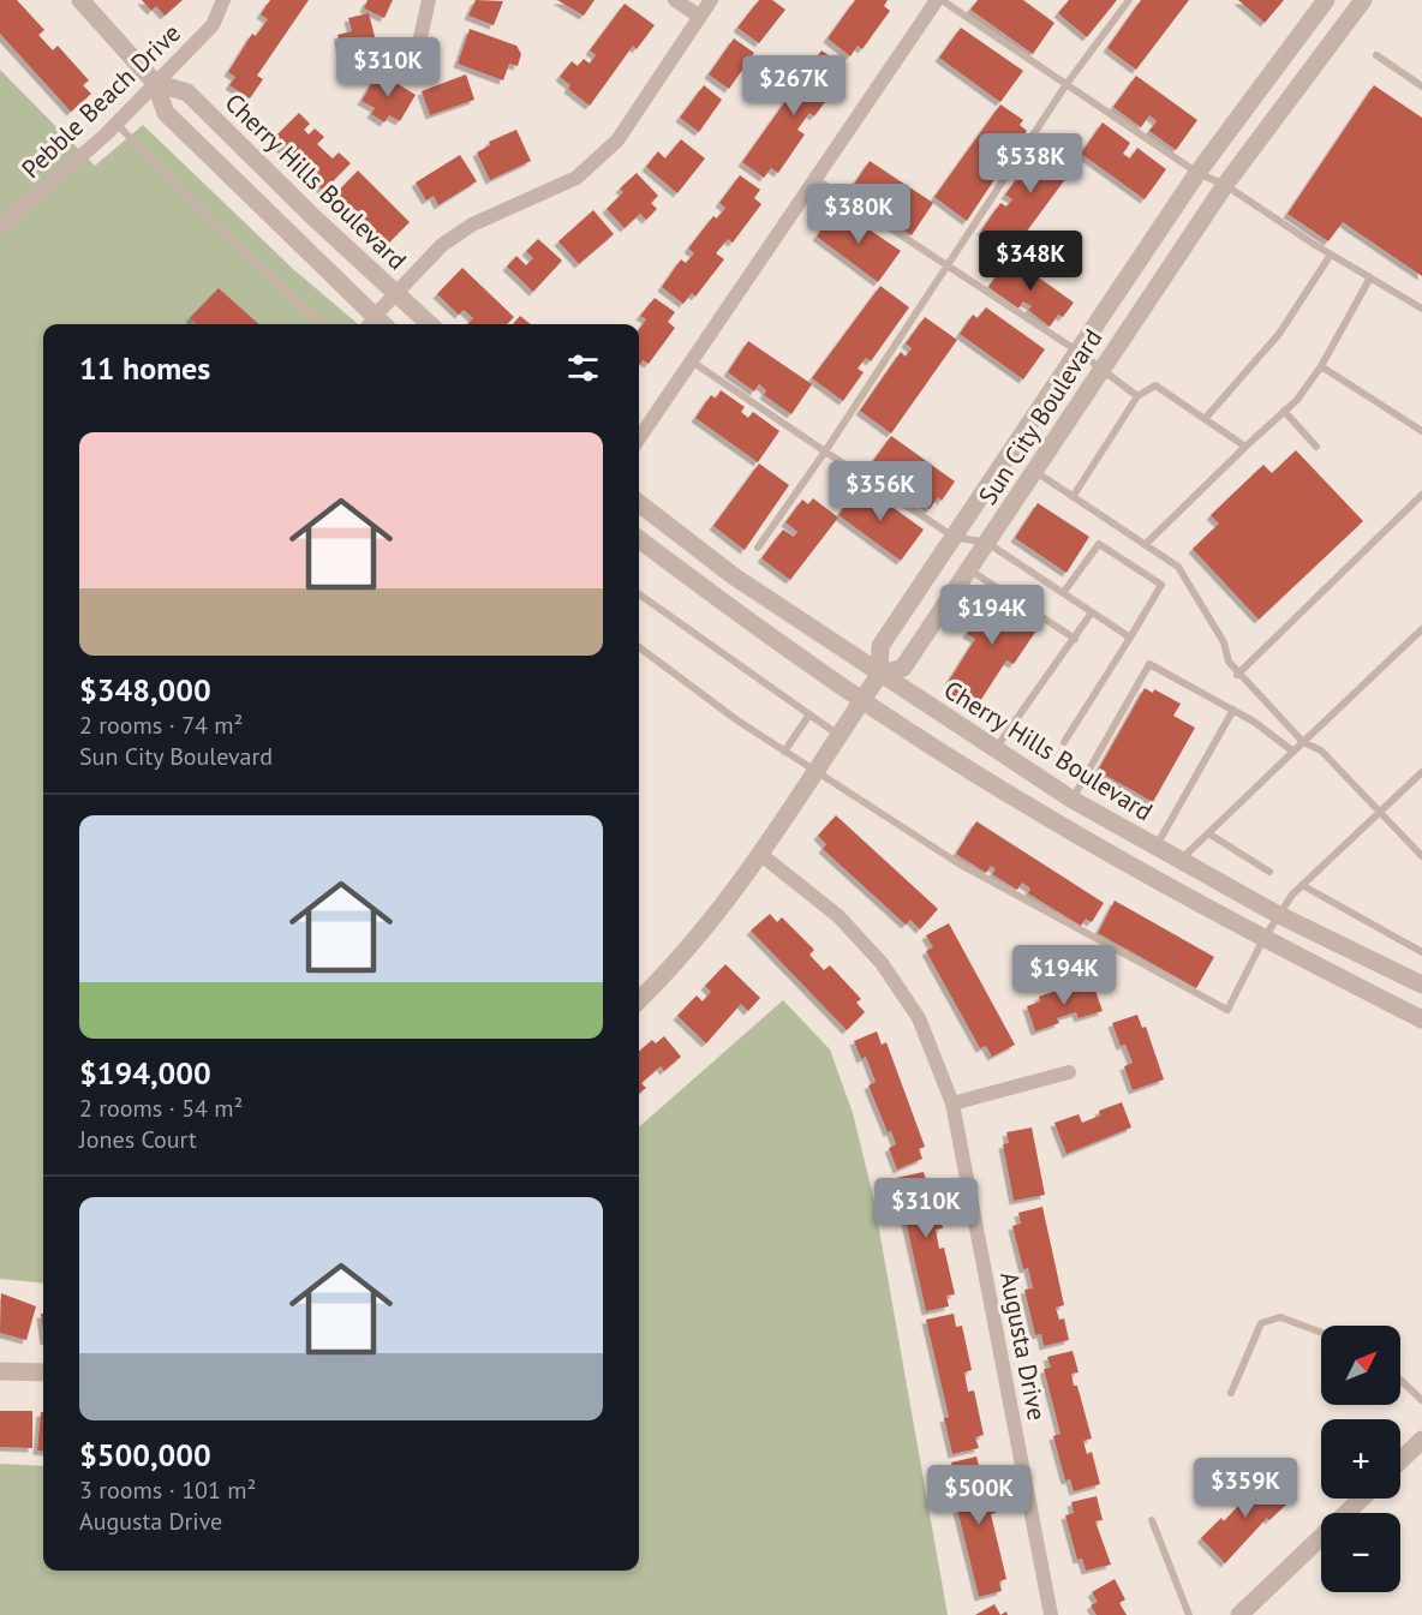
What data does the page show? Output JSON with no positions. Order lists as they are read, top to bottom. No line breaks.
{"streets":{"street":["Pebble Beach Drive","Cherry Hills Boulevard","Sun City Boulevard","Augusta Drive"]},"crossings":[["Pebble Beach Drive","Cherry Hills Boulevard"],["Cherry Hills Boulevard","Sun City Boulevard"],["Sun City Boulevard","Augusta Drive"]],"north":"top right","page":{"price":["$310K","$267K","$538K","$380K","$348K","$356K","$194K","$194K","$310K","$359K","$500K"],"heading":"11 homes","list":[{"name":"$348,000","note":"2 rooms · 74 m² · Sun City Boulevard"},{"name":"$194,000","note":"2 rooms · 54 m² · Jones Court"},{"name":"$500,000","note":"3 rooms · 101 m² · Augusta Drive"}],"map_buttons":["+","−"]}}
